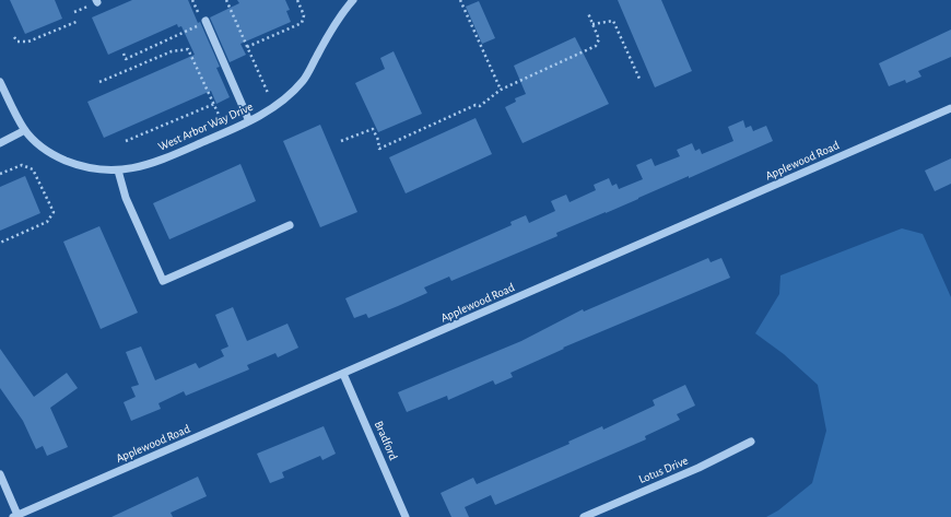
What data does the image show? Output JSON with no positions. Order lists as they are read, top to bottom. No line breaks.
{"streets":{"street":["West Arbor Way Drive","Applewood Road","Bradford","Lotus Drive"]},"crossings":[["Applewood Road","Bradford"]]}
